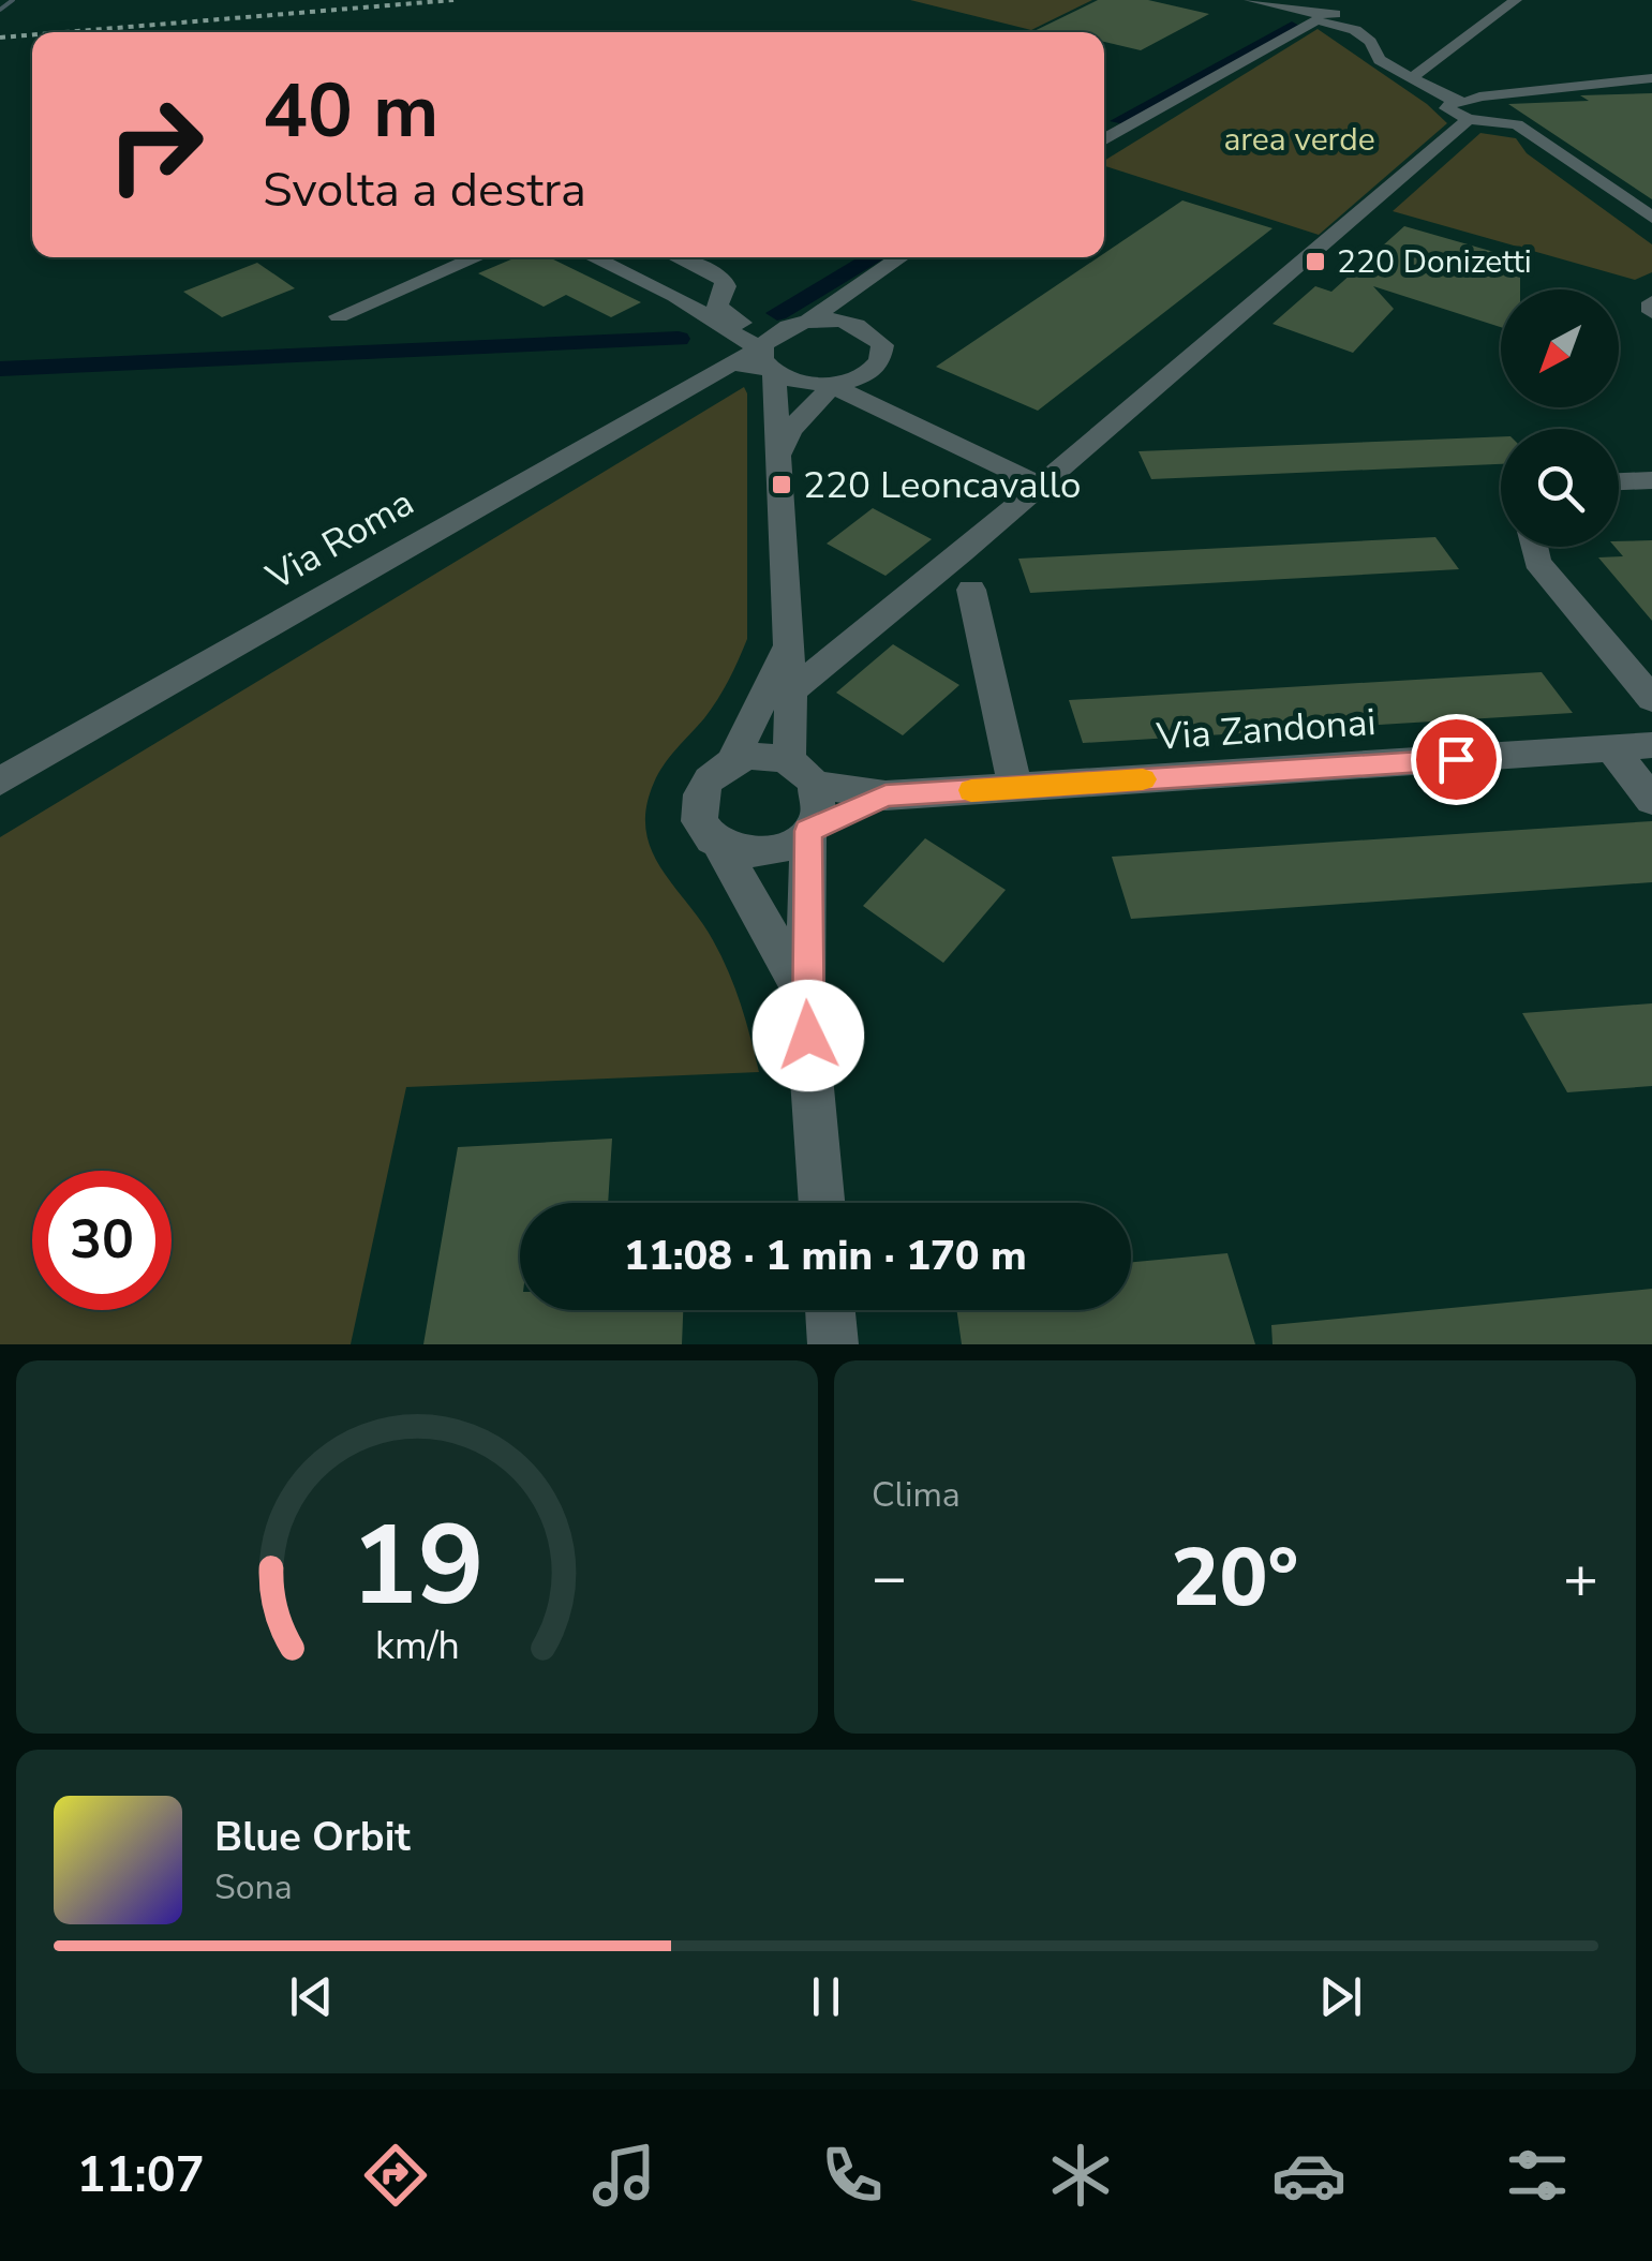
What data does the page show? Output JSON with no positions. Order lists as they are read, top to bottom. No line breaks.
{"streets":{"street":["Via Roma","Via Zandonai"]},"parks":["area verde"],"places":{"transit":["220 Donizetti","220 Leoncavallo"]},"north":"bottom left","page":{"turn":["40 m","Svolta a destra"],"limit":"30","trip":"11:08 · 1 min · 170 m","tile":"Clima","heat":["−","20°","+"],"song":["Blue Orbit","Sona"],"tabs":"11:07","gauge":["19","km/h"]}}
